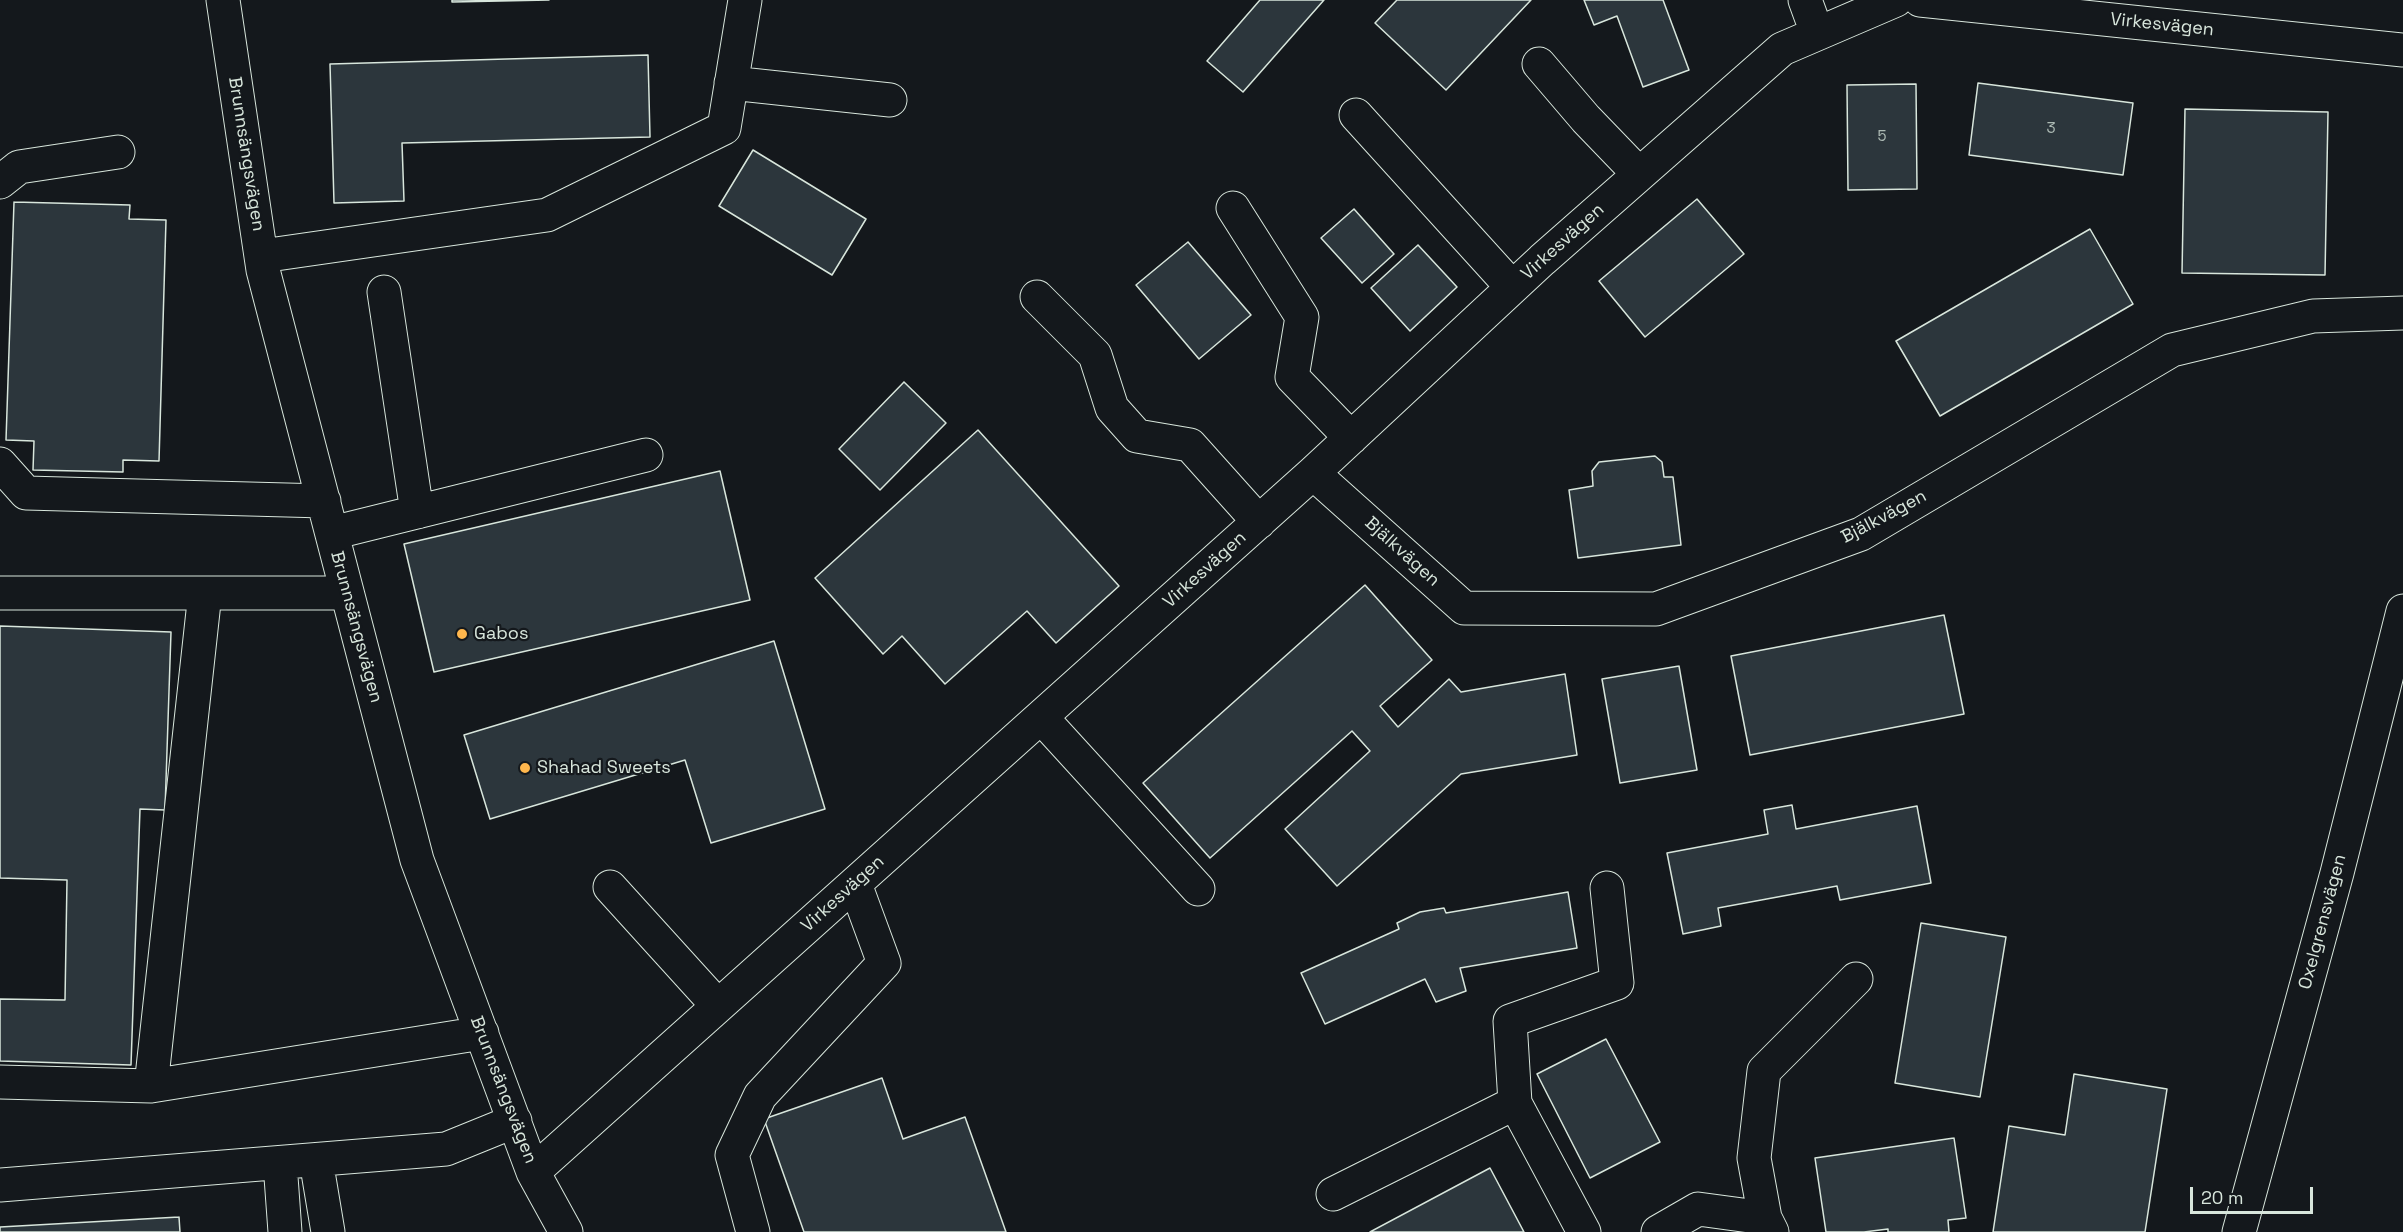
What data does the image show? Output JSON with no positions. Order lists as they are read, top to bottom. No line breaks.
{"streets":{"street":["Virkesvägen","Brunnsängsvägen","Bjälkvägen","Oxelgrensvägen"]},"crossings":[["Virkesvägen","Brunnsängsvägen"],["Virkesvägen","Bjälkvägen"]],"places":["Gabos","Shahad Sweets"],"house_numbers":["3","5"],"scale_bar":"20 m"}
